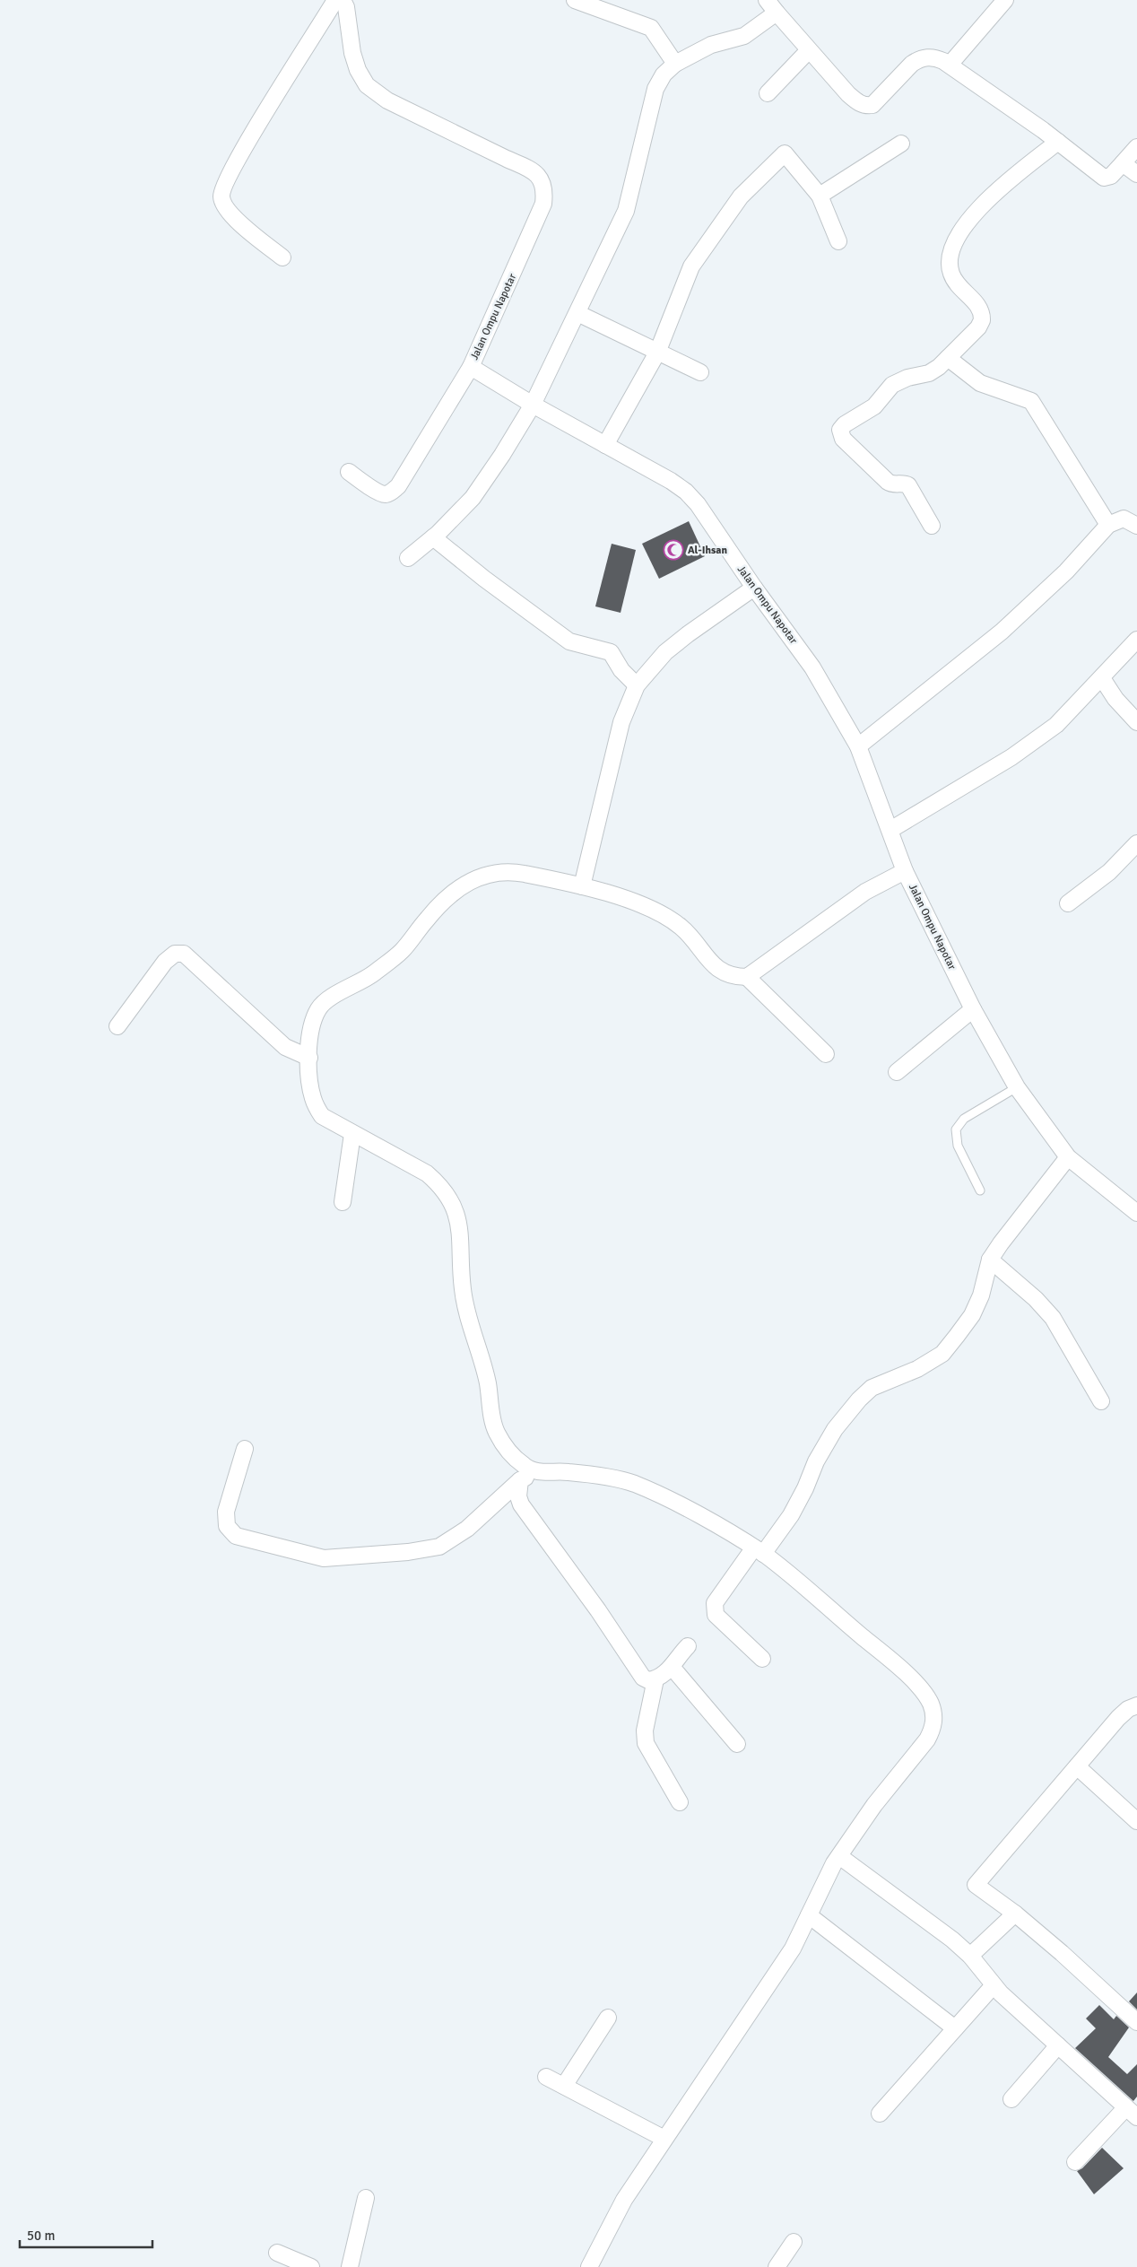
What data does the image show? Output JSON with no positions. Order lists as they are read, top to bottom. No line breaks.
{"streets":{"street":["Jalan Ompu Napotar"]},"places":{"mosque":["Al-Ihsan"]},"scale_bar":"50 m"}
